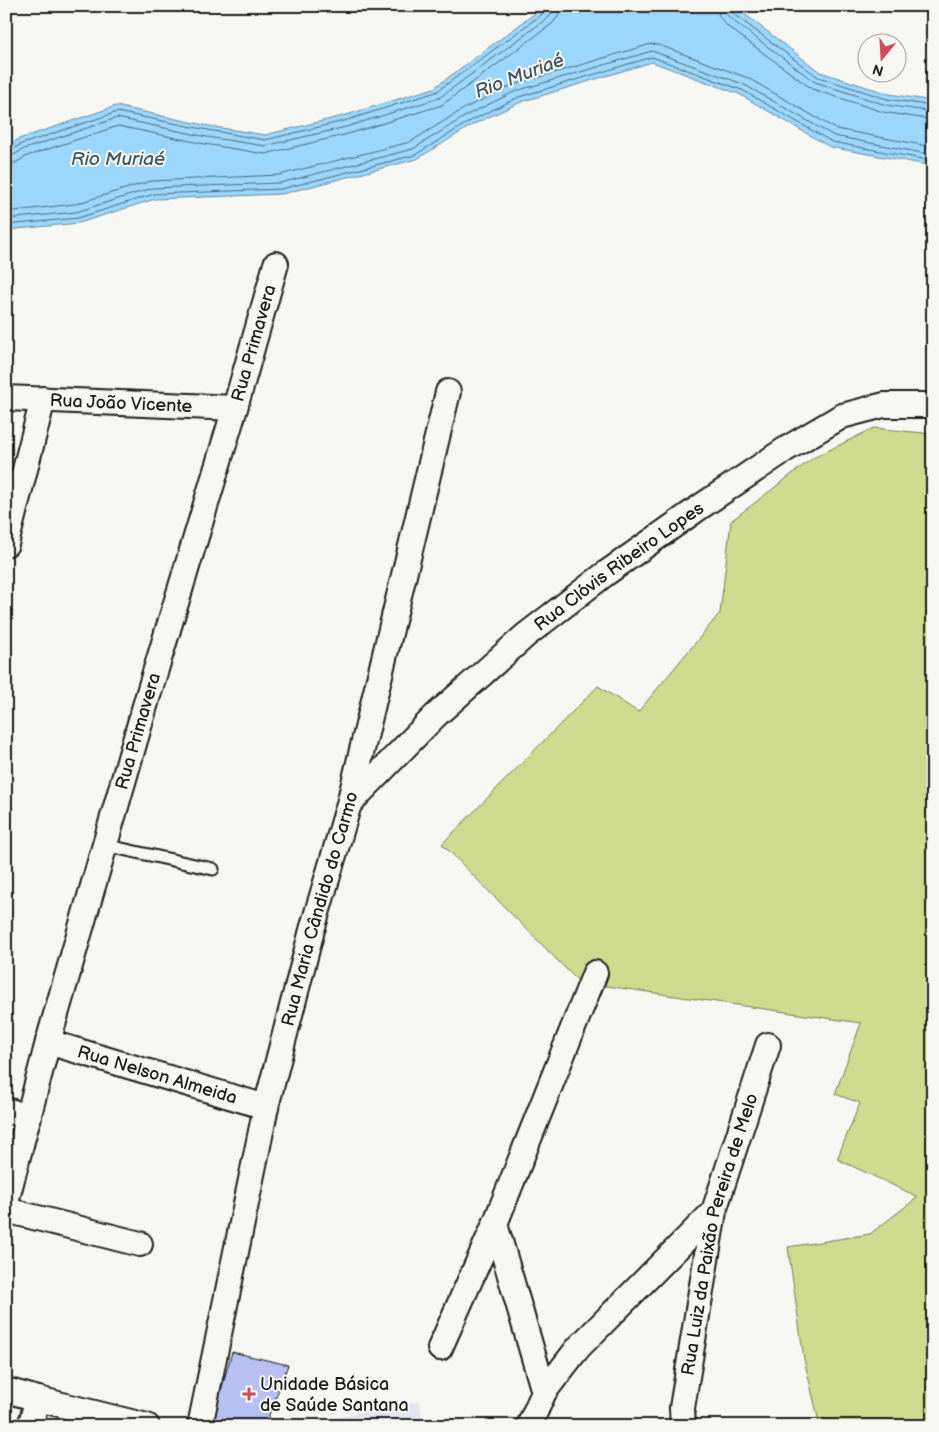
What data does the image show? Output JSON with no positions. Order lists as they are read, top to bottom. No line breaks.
{"streets":{"street":["Rua Primavera","Rua João Vicente","Rua Clóvis Ribeiro Lopes","Rua Maria Cândido do Carmo","Rua Nelson Almeida","Rua Luiz da Paixão Pereira de Melo"]},"crossings":[["Rua Primavera","Rua João Vicente"],["Rua Primavera","Rua Nelson Almeida"],["Rua Clóvis Ribeiro Lopes","Rua Maria Cândido do Carmo"],["Rua Maria Cândido do Carmo","Rua Nelson Almeida"]],"water":["Rio Muriaé"],"places":{"health":["Unidade Básica de Saúde Santana"]},"north":"bottom"}
